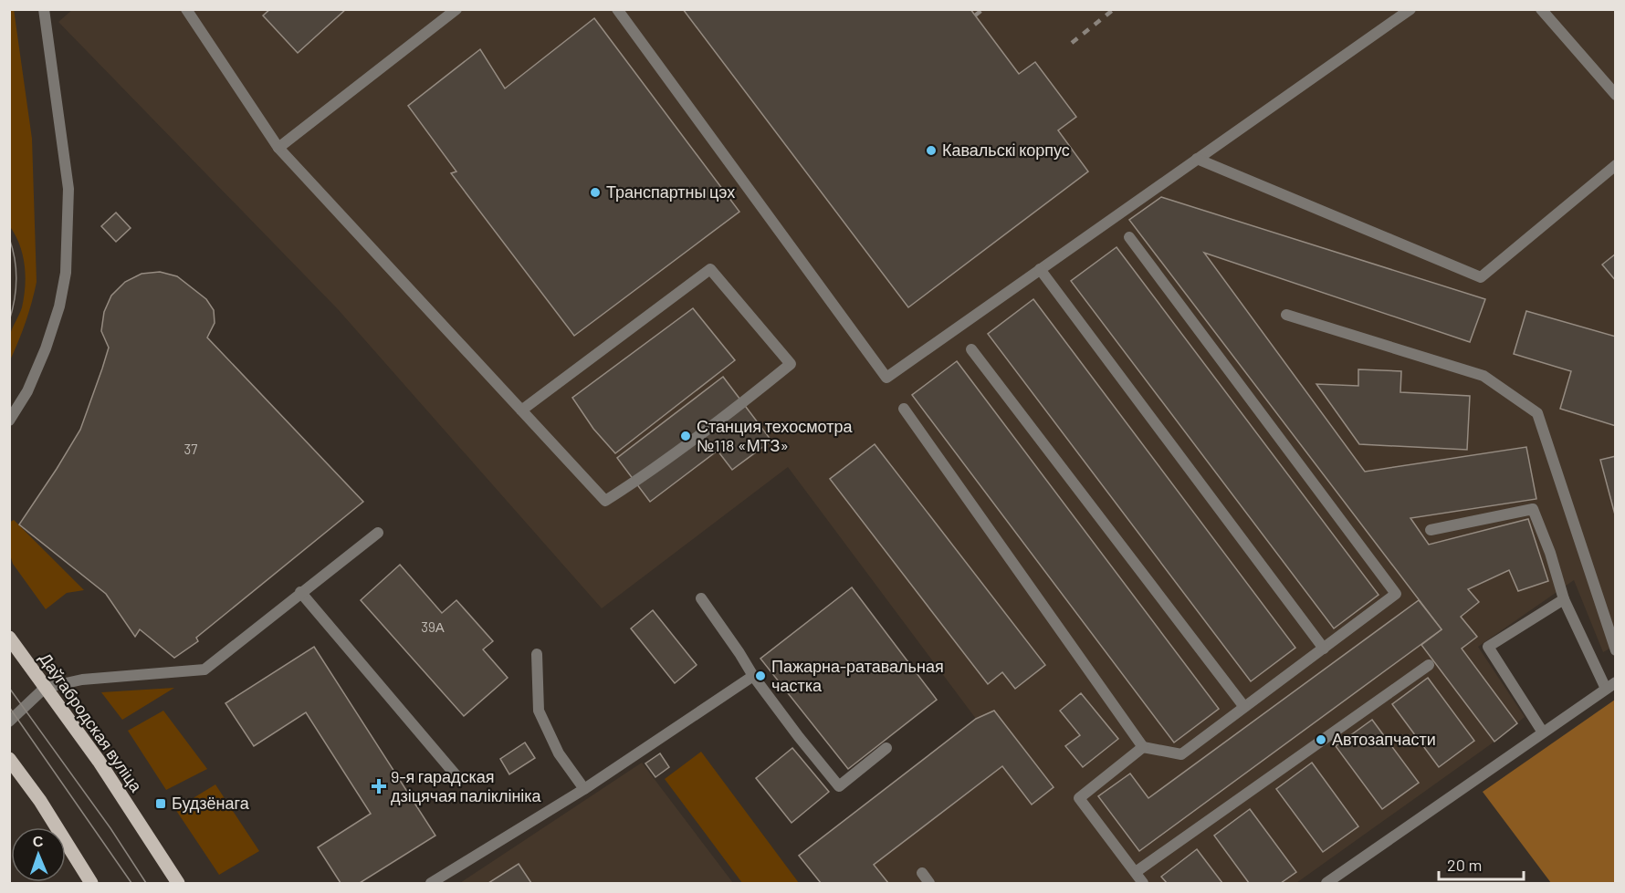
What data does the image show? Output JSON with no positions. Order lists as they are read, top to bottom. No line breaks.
{"streets":{"main road":["Даўгабродская вуліца"]},"places":{"other":["Кавальскі корпус","Транспартны цэх","Станция техосмотра №118 «МТЗ»","Пажарна-ратавальная частка","Автозапчасти"],"health":["9-я гарадская дзіцячая паліклініка"],"transit":["Будзёнага"]},"house_numbers":["37","39А"],"scale_bar":"20 m","north":"top"}
